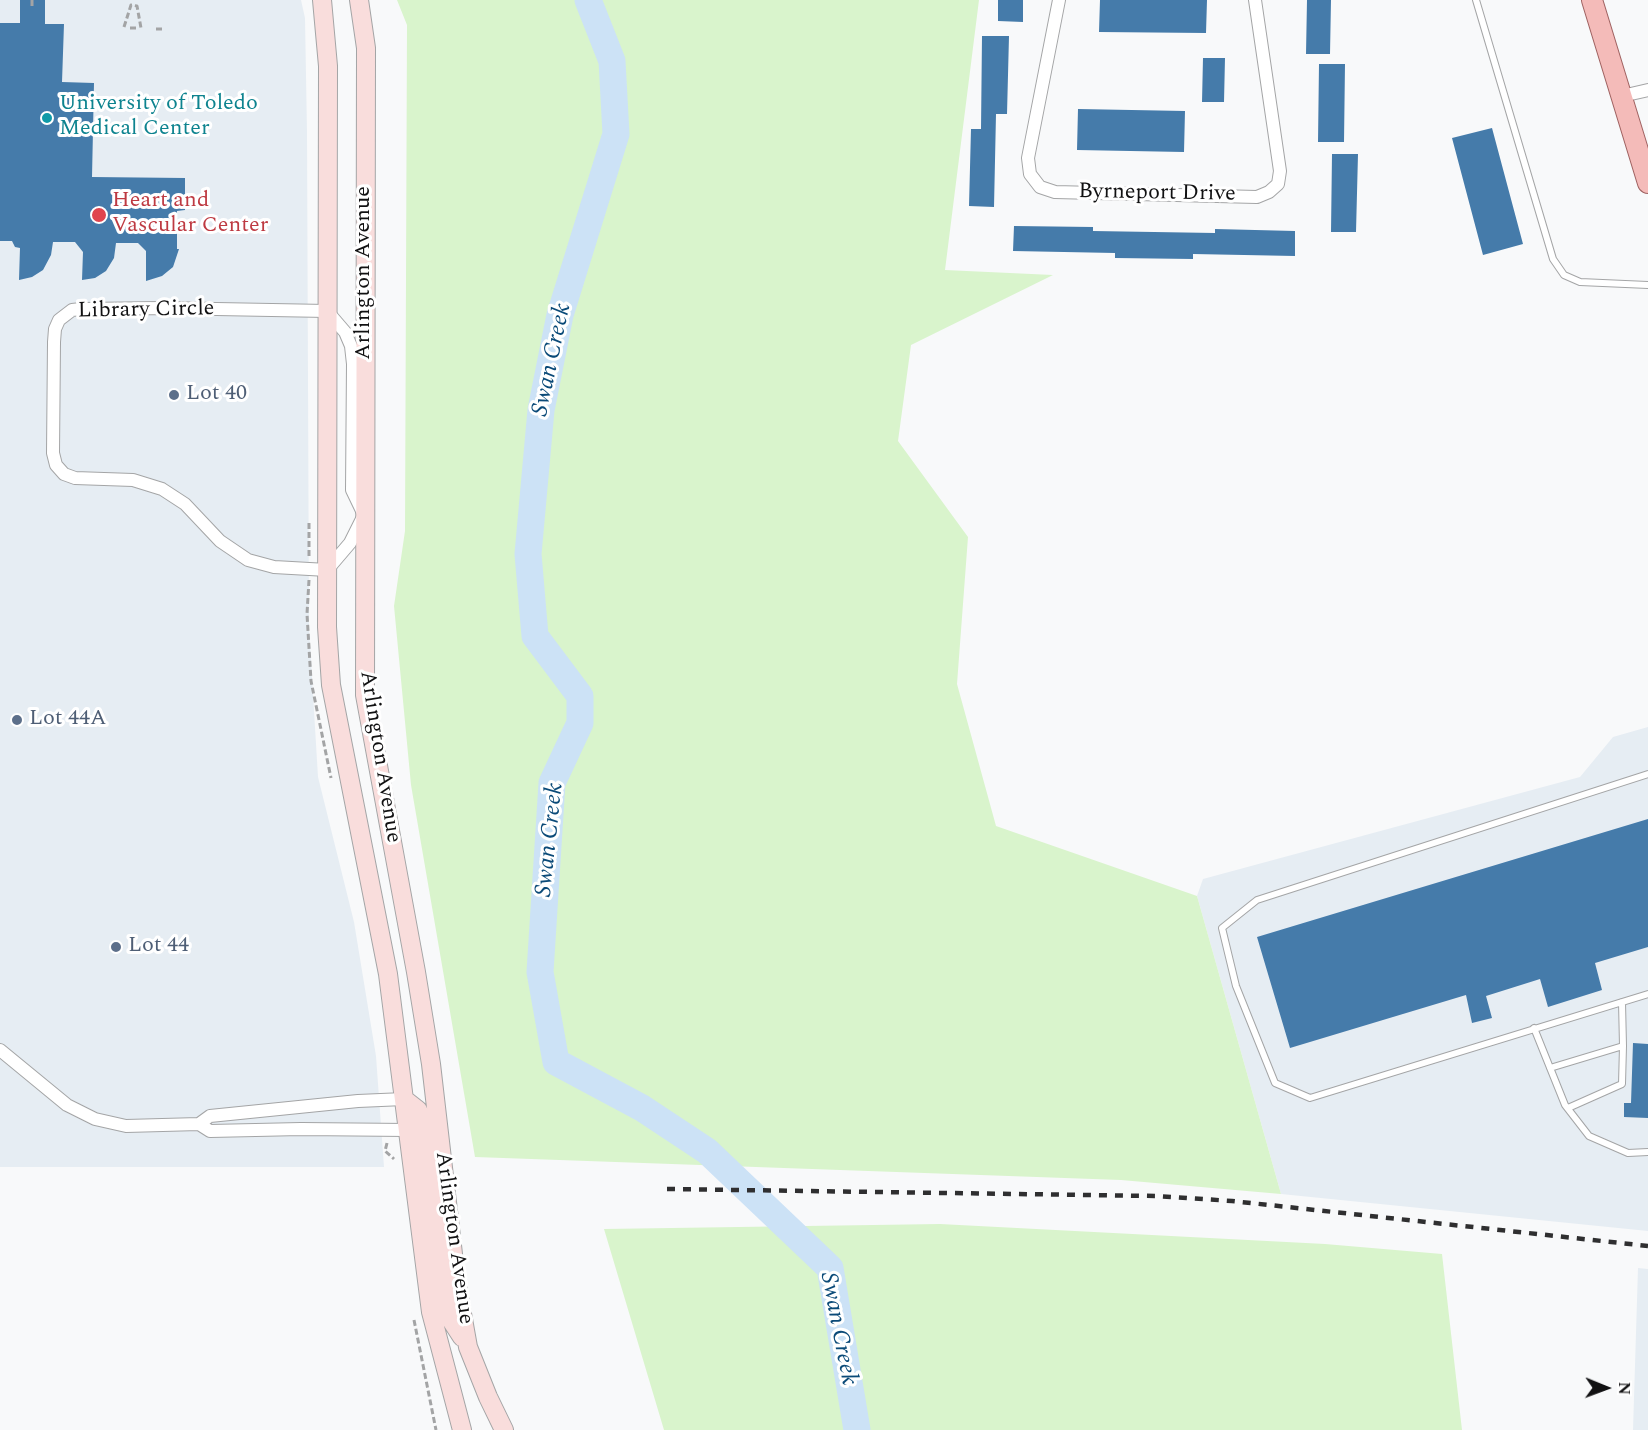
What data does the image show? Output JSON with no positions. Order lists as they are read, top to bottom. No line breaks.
{"streets":{"street":["Byrneport Drive","Arlington Avenue","Library Circle"]},"crossings":[["Arlington Avenue","Library Circle"]],"water":["Swan Creek"],"places":["University of Toledo Medical Center","Heart and Vascular Center","Lot 40","Lot 44A","Lot 44"],"north":"right"}
